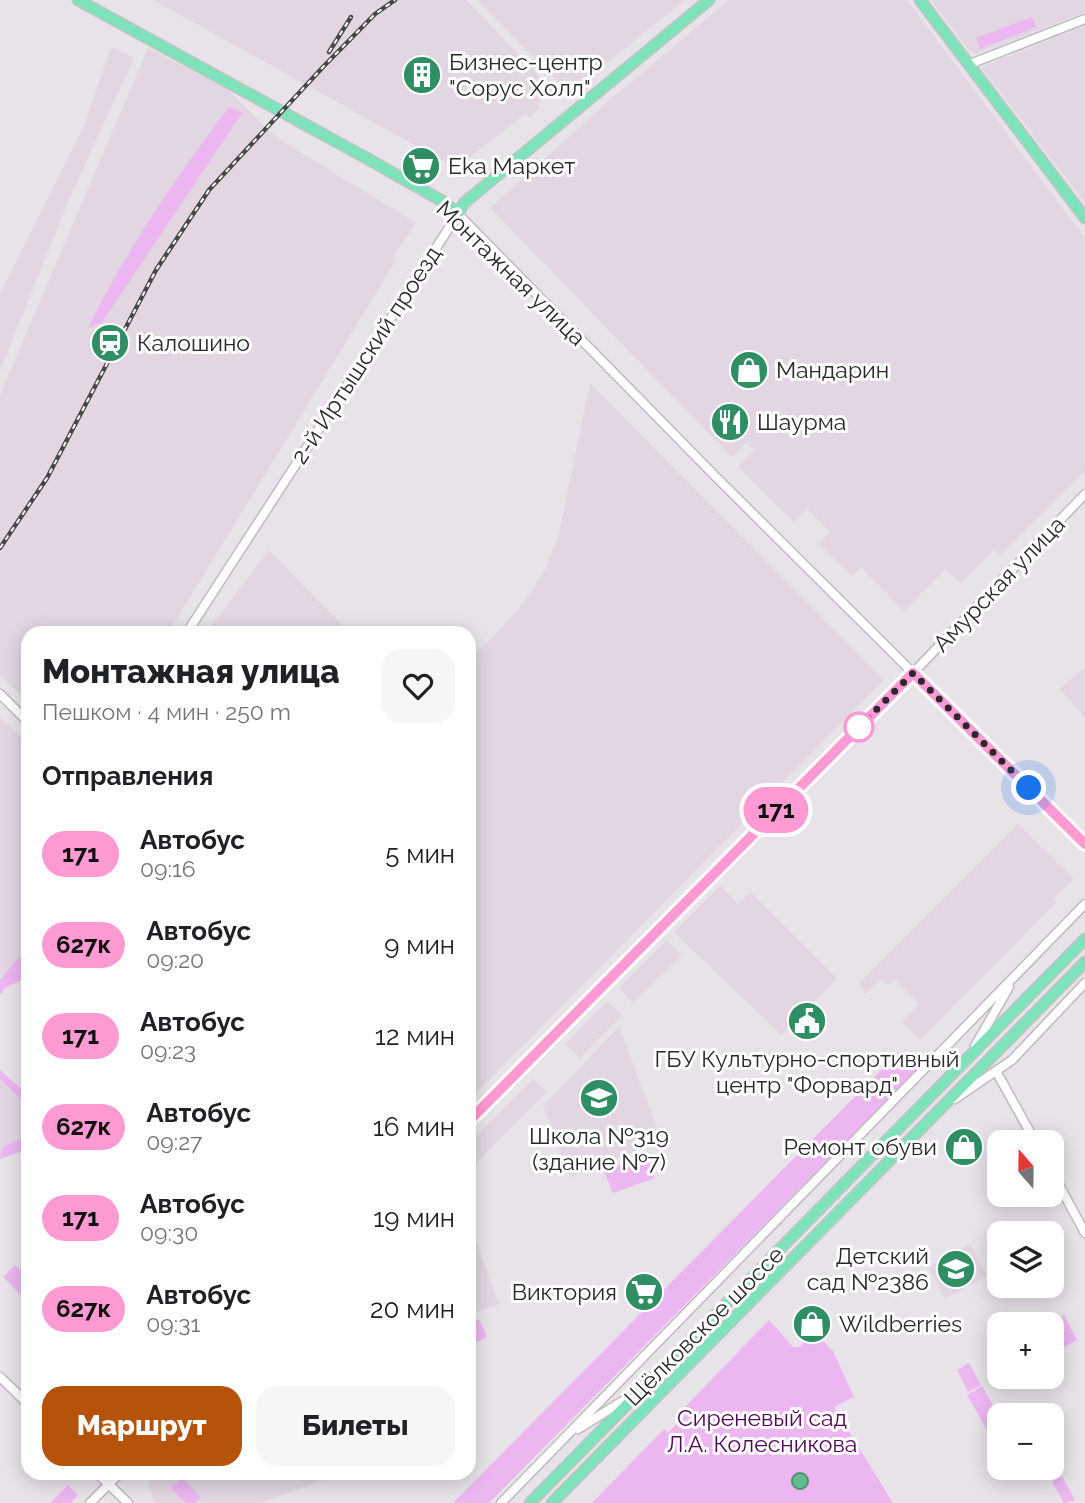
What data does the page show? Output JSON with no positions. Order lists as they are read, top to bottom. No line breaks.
{"streets":{"main road":["Монтажная улица","2-й Иртышский проезд","Щёлковское шоссе"],"street":["Амурская улица"]},"crossings":[["Монтажная улица","2-й Иртышский проезд"],["Монтажная улица","Амурская улица"]],"parks":["Сиреневый сад Л.А. Колесникова"],"places":{"building":["Бизнес-центр \"Сорус Холл\""],"supermarket":["Eka Маркет","Виктория"],"station":["Калошино"],"shop":["Мандарин","Ремонт обуви","Wildberries"],"restaurant":["Шаурма"],"public building":["ГБУ Культурно-спортивный центр \"Форвард\""],"school or university":["Школа №319 (здание №7)","Детский сад №2386"]},"lines":["bus line 171"],"north":"top","page":{"on_map":"171","heading":[["Монтажная улица","Пешком · 4 мин · 250 m"],"Отправления"],"list":[{"mark":"171","name":"Автобус","note":"09:16","value":"5 мин"},{"mark":"627к","name":"Автобус","note":"09:20","value":"9 мин"},{"mark":"171","name":"Автобус","note":"09:23","value":"12 мин"},{"mark":"627к","name":"Автобус","note":"09:27","value":"16 мин"},{"mark":"171","name":"Автобус","note":"09:30","value":"19 мин"},{"mark":"627к","name":"Автобус","note":"09:31","value":"20 мин"}],"map_buttons":["+","−"],"buttons":["Маршрут","Билеты"]}}
